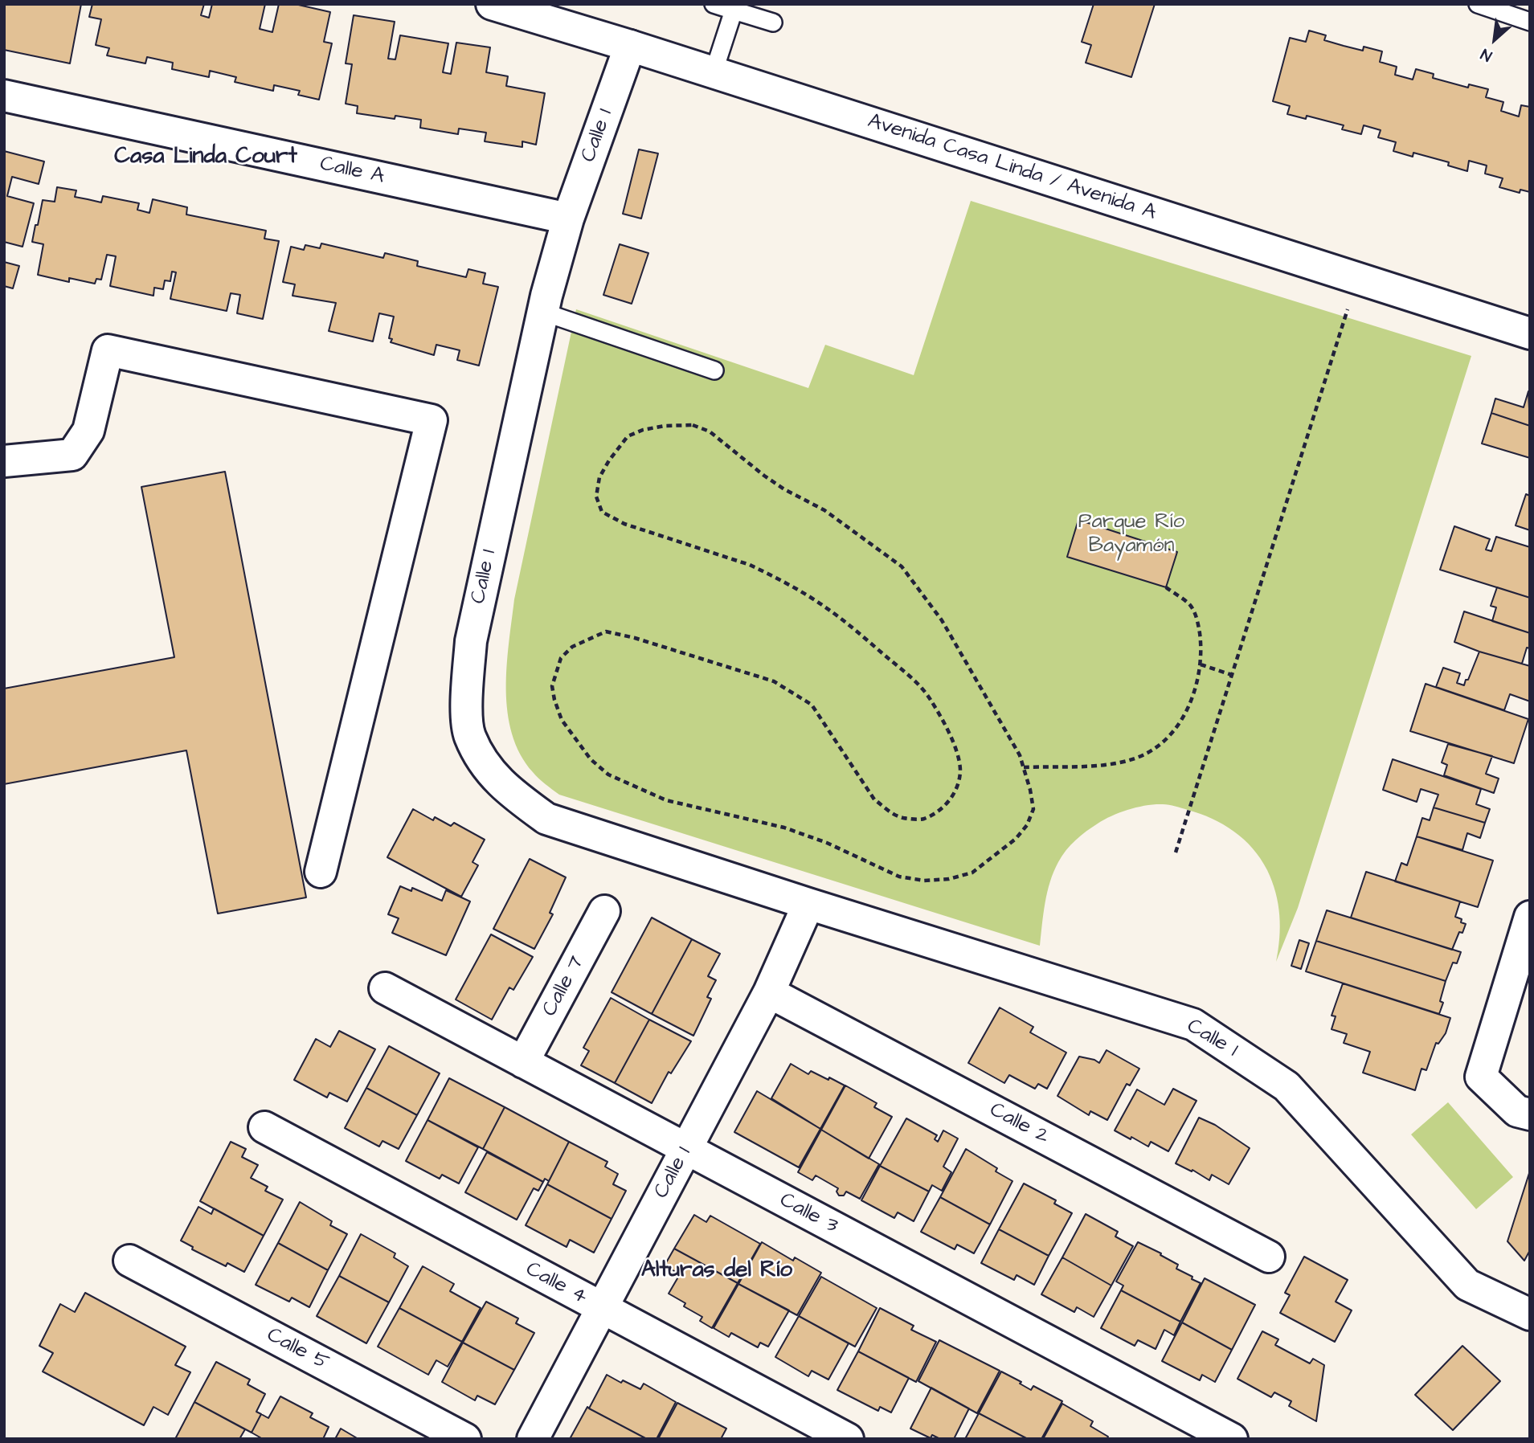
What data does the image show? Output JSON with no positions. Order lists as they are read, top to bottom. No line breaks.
{"streets":{"street":["Calle 1","Avenida Casa Linda / Avenida A","Calle A","Calle 7","Calle 2","Calle 3","Calle 4","Calle 5"]},"crossings":[["Calle 1","Avenida Casa Linda / Avenida A"],["Calle 1","Calle A"],["Calle 1","Calle 2"],["Calle 1","Calle 3"],["Calle 1","Calle 4"],["Calle 7","Calle 3"]],"districts":["Casa Linda Court","Alturas del Río"],"parks":["Parque Río Bayamón"],"north":"bottom left"}
